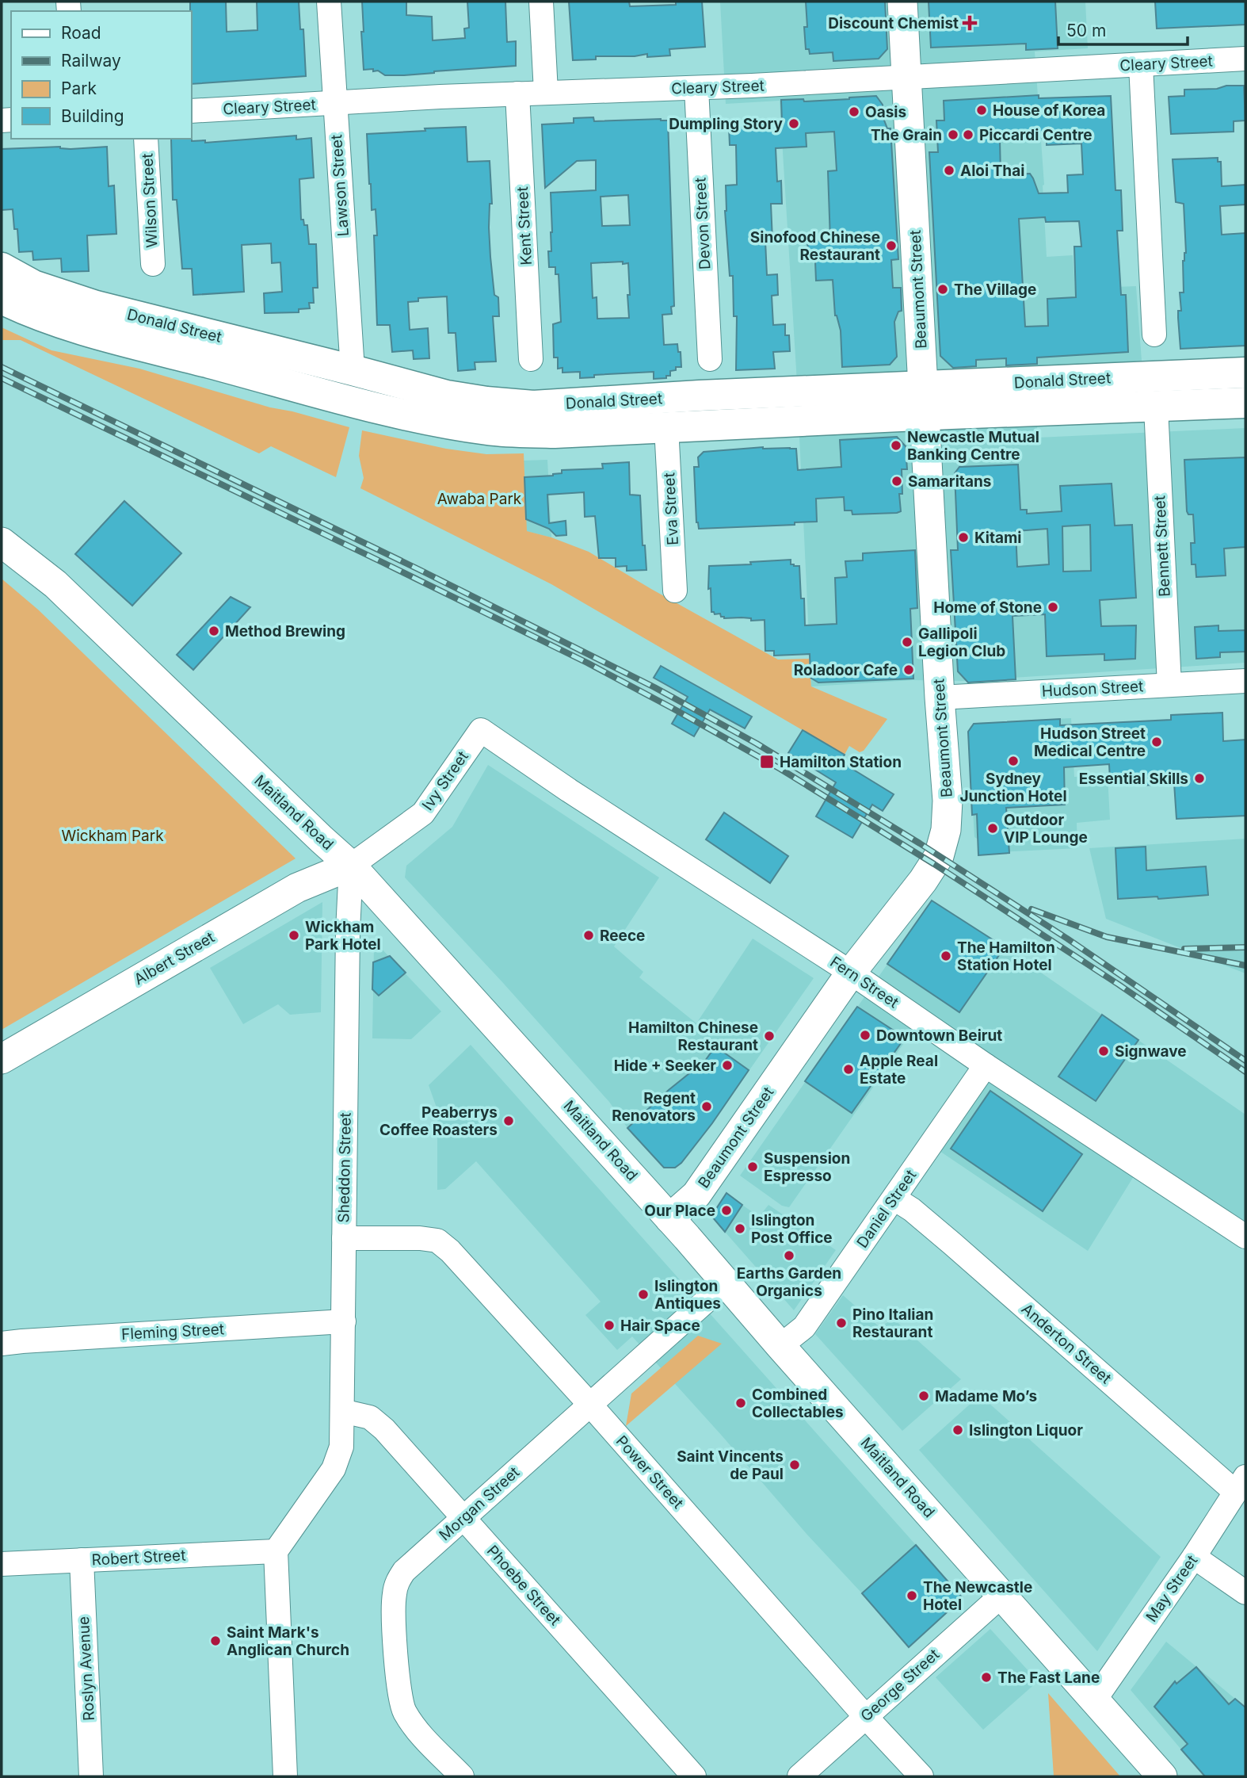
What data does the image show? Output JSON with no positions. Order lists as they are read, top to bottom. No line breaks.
{"streets":{"highway":["Donald Street"],"main road":["Beaumont Street","Maitland Road","Albert Street"],"street":["Cleary Street","Lawson Street","Wilson Street","Devon Street","Kent Street","Eva Street","Bennett Street","Hudson Street","Ivy Street","Fern Street","Sheddon Street","Daniel Street","Fleming Street","Anderton Street","Power Street","Morgan Street","Robert Street","Phoebe Street","May Street","Roslyn Avenue","George Street"]},"crossings":[["Cleary Street","Lawson Street"],["Cleary Street","Devon Street"],["Cleary Street","Kent Street"],["Cleary Street","Beaumont Street"],["Lawson Street","Donald Street"],["Beaumont Street","Donald Street"],["Beaumont Street","Hudson Street"],["Beaumont Street","Maitland Road"],["Beaumont Street","Fern Street"],["Donald Street","Eva Street"],["Donald Street","Bennett Street"],["Bennett Street","Hudson Street"],["Ivy Street","Maitland Road"],["Ivy Street","Albert Street"],["Ivy Street","Fern Street"],["Ivy Street","Sheddon Street"],["Maitland Road","Albert Street"],["Maitland Road","Sheddon Street"],["Maitland Road","Daniel Street"],["Maitland Road","Morgan Street"],["Maitland Road","May Street"],["Maitland Road","George Street"],["Albert Street","Sheddon Street"],["Fern Street","Daniel Street"],["Sheddon Street","Fleming Street"],["Sheddon Street","Power Street"],["Sheddon Street","Robert Street"],["Sheddon Street","Phoebe Street"],["Daniel Street","Anderton Street"],["Anderton Street","May Street"],["Power Street","Morgan Street"],["Power Street","George Street"],["Morgan Street","Phoebe Street"],["Robert Street","Roslyn Avenue"]],"parks":["Awaba Park","Wickham Park"],"places":{"health":["Discount Chemist"],"other":["House of Korea","Oasis","Dumpling Story","The Grain","Piccardi Centre","Aloi Thai","Sinofood Chinese Restaurant","The Village","Newcastle Mutual Banking Centre","Samaritans","Kitami","Home of Stone","Method Brewing","Gallipoli Legion Club","Roladoor Cafe","Hudson Street Medical Centre","Sydney Junction Hotel","Essential Skills","Outdoor VIP Lounge","Wickham Park Hotel","Reece","The Hamilton Station Hotel","Downtown Beirut","Hamilton Chinese Restaurant","Signwave","Hide + Seeker","Apple Real Estate","Regent Renovators","Peaberrys Coffee Roasters","Suspension Espresso","Our Place","Islington Post Office","Earths Garden Organics","Islington Antiques","Pino Italian Restaurant","Hair Space","Madame Mo’s","Combined Collectables","Islington Liquor","Saint Vincents de Paul","The Newcastle Hotel","Saint Mark's Anglican Church","The Fast Lane"],"transit":["Hamilton Station"]},"legend":["Road","Railway","Park","Building"],"scale_bar":"50 m"}
